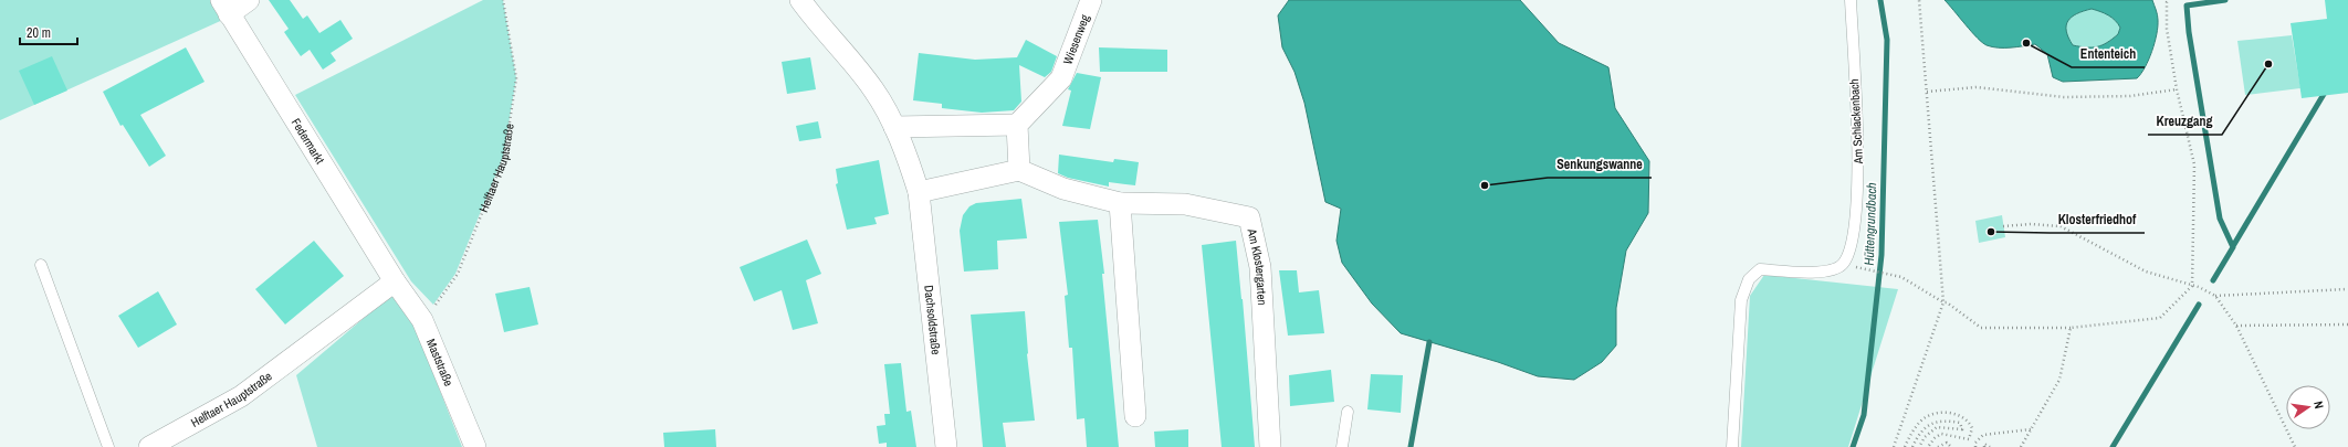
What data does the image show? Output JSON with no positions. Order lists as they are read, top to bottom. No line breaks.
{"streets":{"street":["Wiesenweg","Federmarkt","Helftaer Hauptstraße","Am Klostergarten","Dachsoldstraße","Maststraße"],"lane":["Am Schlackenbach"]},"crossings":[["Federmarkt","Helftaer Hauptstraße"],["Federmarkt","Maststraße"],["Helftaer Hauptstraße","Maststraße"]],"water":["Hüttengrundbach"],"places":["Ententeich","Kreuzgang","Senkungswanne","Klosterfriedhof"],"scale_bar":"20 m","north":"right"}
